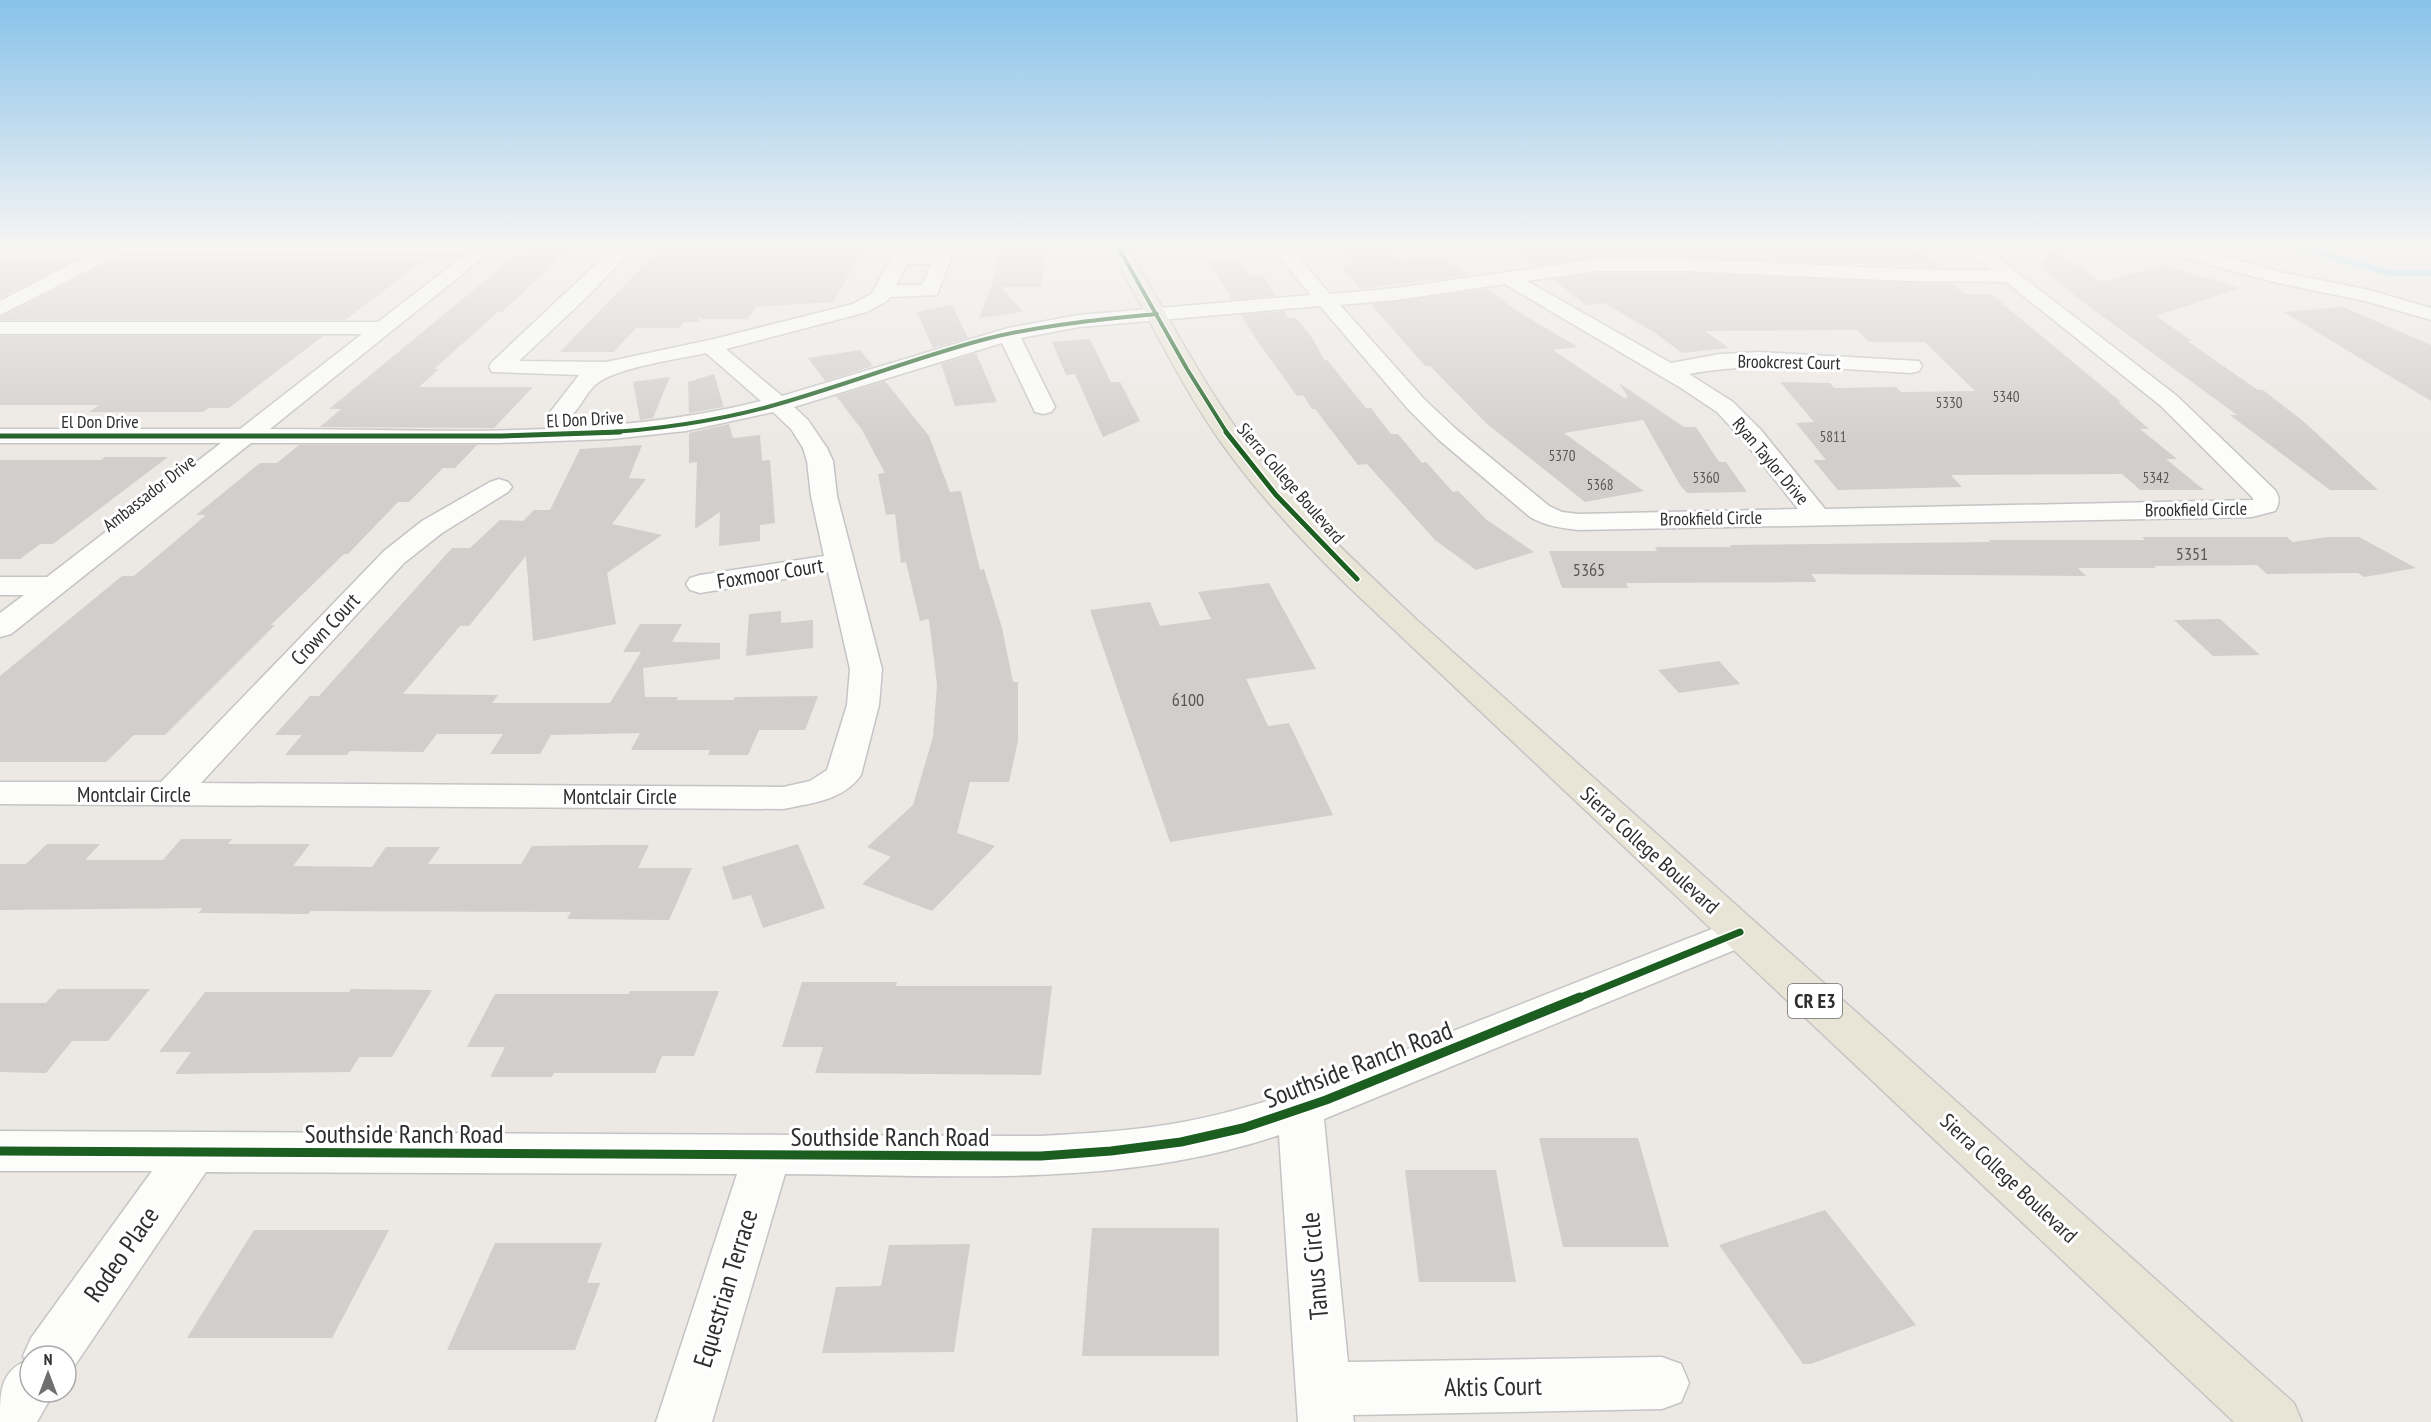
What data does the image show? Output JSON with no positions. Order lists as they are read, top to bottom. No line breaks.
{"streets":{"main road":["Sierra College Boulevard","CR E3"],"street":["Brookcrest Court","El Don Drive","Ryan Taylor Drive","Ambassador Drive","Brookfield Circle","Foxmoor Court","Crown Court","Montclair Circle","Southside Ranch Road","Rodeo Place","Tanus Circle","Equestrian Terrace","Aktis Court"]},"crossings":[["Brookcrest Court","Ryan Taylor Drive"],["El Don Drive","Sierra College Boulevard"],["El Don Drive","Ambassador Drive"],["El Don Drive","Montclair Circle"],["Ryan Taylor Drive","Brookfield Circle"],["Sierra College Boulevard","Southside Ranch Road"],["Foxmoor Court","Montclair Circle"],["Crown Court","Montclair Circle"],["Southside Ranch Road","Rodeo Place"],["Southside Ranch Road","Tanus Circle"],["Southside Ranch Road","Equestrian Terrace"],["Tanus Circle","Aktis Court"]],"house_numbers":["5340","5330","5811","5370","5360","5342","5368","5351","5365","6100"],"north":"top"}
